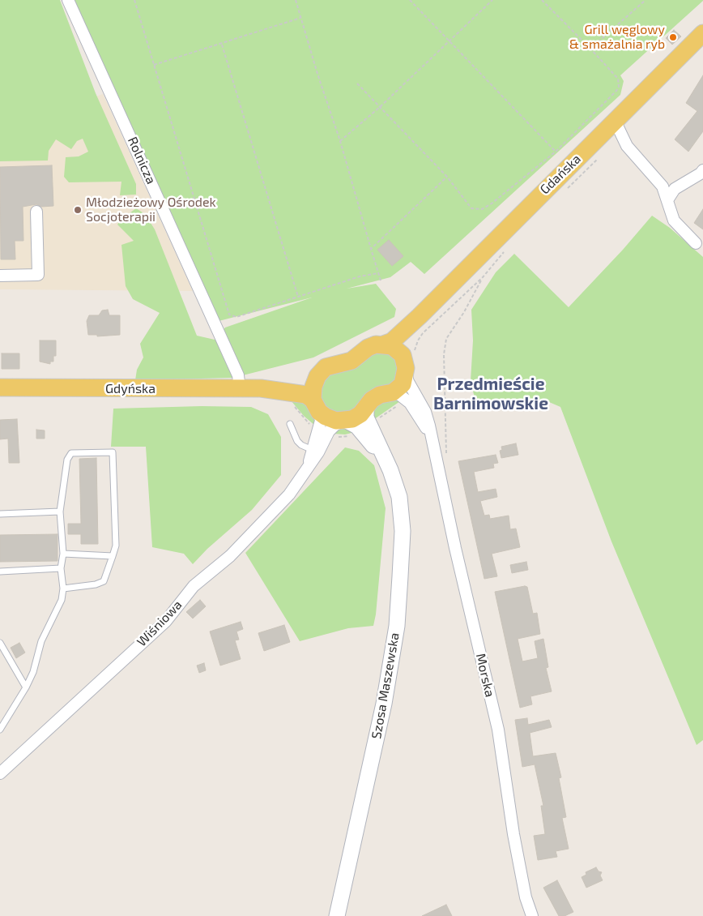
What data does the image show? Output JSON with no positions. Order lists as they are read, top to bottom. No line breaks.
{"streets":{"main road":["Gdańska","Gdyńska","Szosa Maszewska"],"street":["Rolnicza","Wiśniowa","Morska"]},"crossings":[["Rolnicza","Gdyńska"],["Gdańska","Gdyńska"],["Gdańska","Morska"],["Gdyńska","Wiśniowa"],["Gdyńska","Szosa Maszewska"],["Wiśniowa","Szosa Maszewska"]],"districts":["Przedmieście Barnimowskie"],"places":["Grill węglowy & smażalnia ryb","Młodzieżowy Ośrodek Socjoterapii"]}
